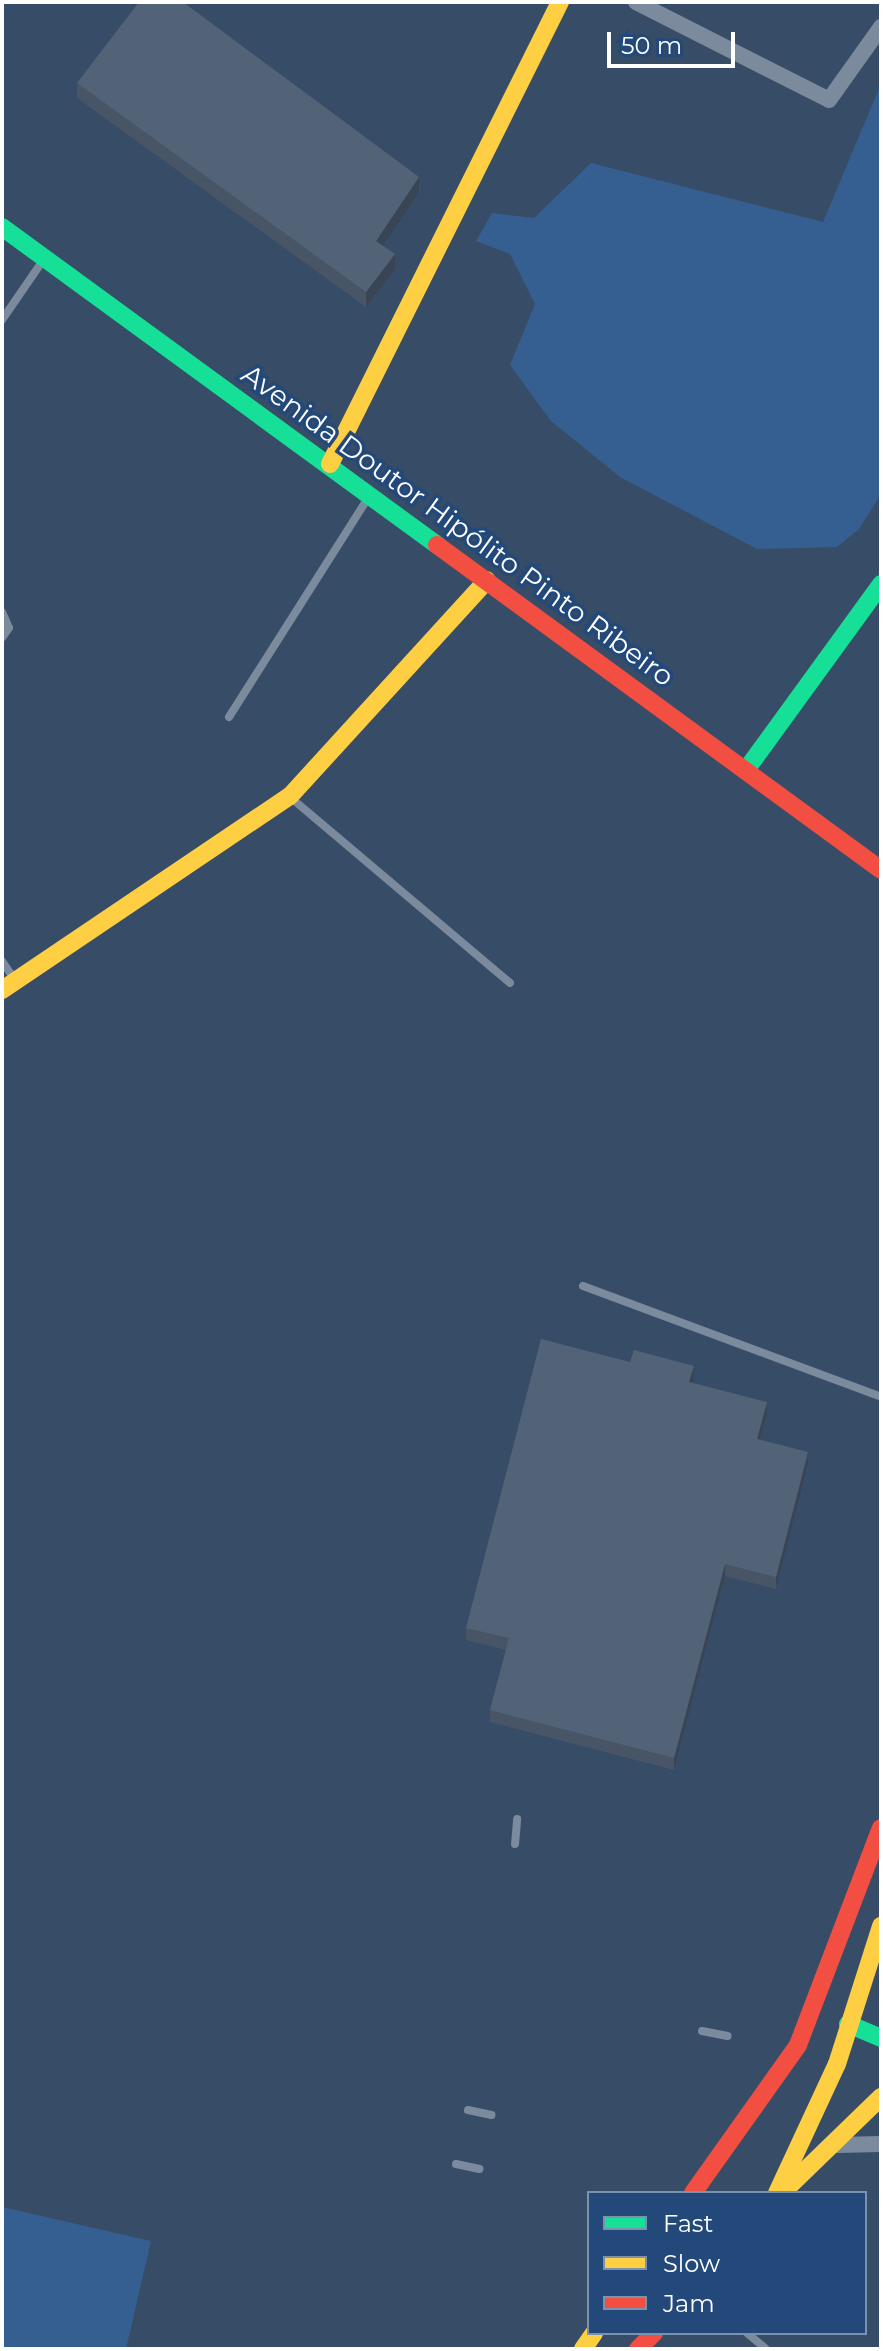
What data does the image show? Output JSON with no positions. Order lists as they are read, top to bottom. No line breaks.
{"streets":{"main road":["Avenida Doutor Hipólito Pinto Ribeiro"]},"legend":["Fast","Slow","Jam"],"scale_bar":"50 m"}
